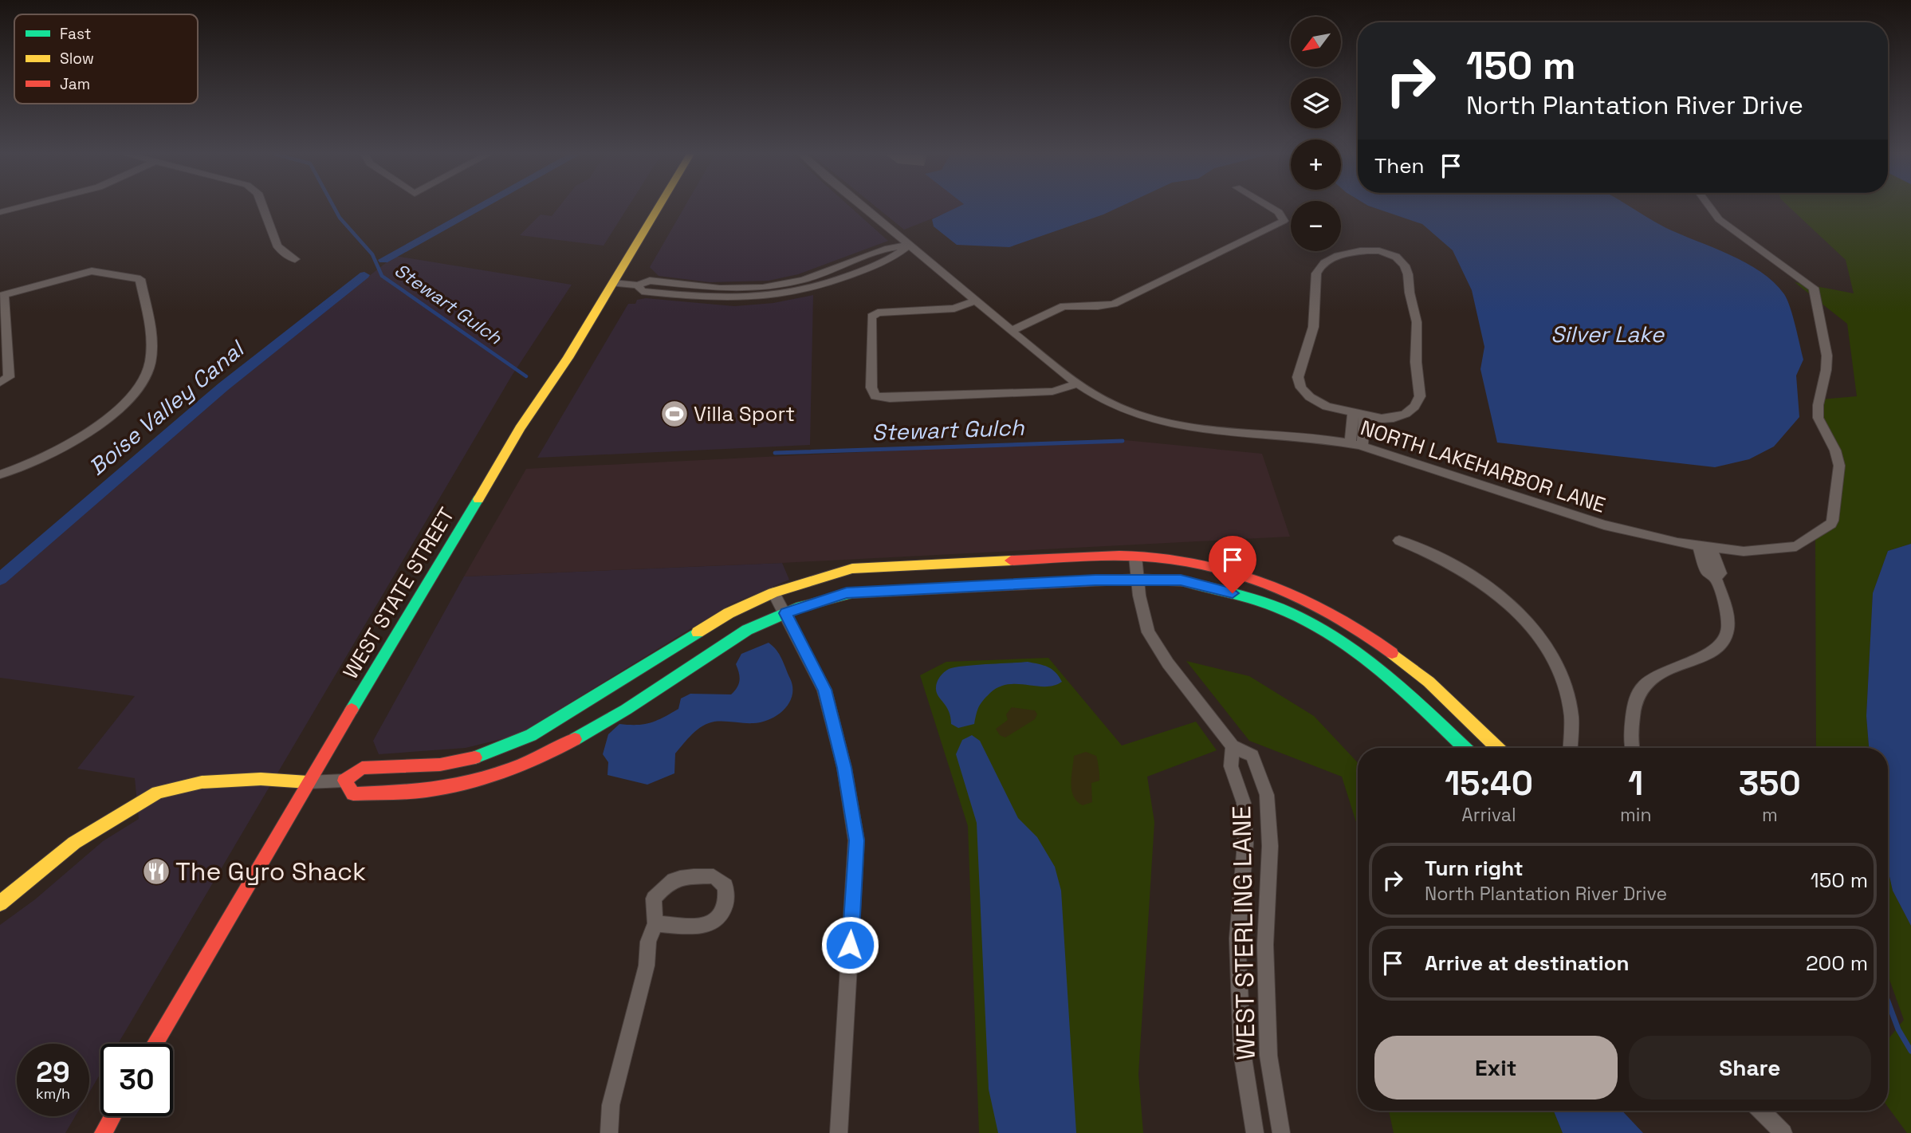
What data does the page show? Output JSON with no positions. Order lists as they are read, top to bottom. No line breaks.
{"streets":{"street":["NORTH LAKEHARBOR LANE","WEST STATE STREET","WEST STERLING LANE"]},"water":["Stewart Gulch","Silver Lake","Boise Valley Canal"],"places":{"sports":["Villa Sport"],"restaurant":["The Gyro Shack"]},"legend":["Fast","Slow","Jam"],"north":"bottom left","page":{"map_buttons":["+","−"],"turn":["150 m","North Plantation River Drive"],"then":"Then","eta":["15:40","Arrival","1","min","350","m"],"list":[{"name":"Turn right","note":"North Plantation River Drive","value":"150 m"},{"name":"Arrive at destination","value":"200 m"}],"buttons":["Exit","Share"],"speed":"29 km/h","limit":"30"}}
